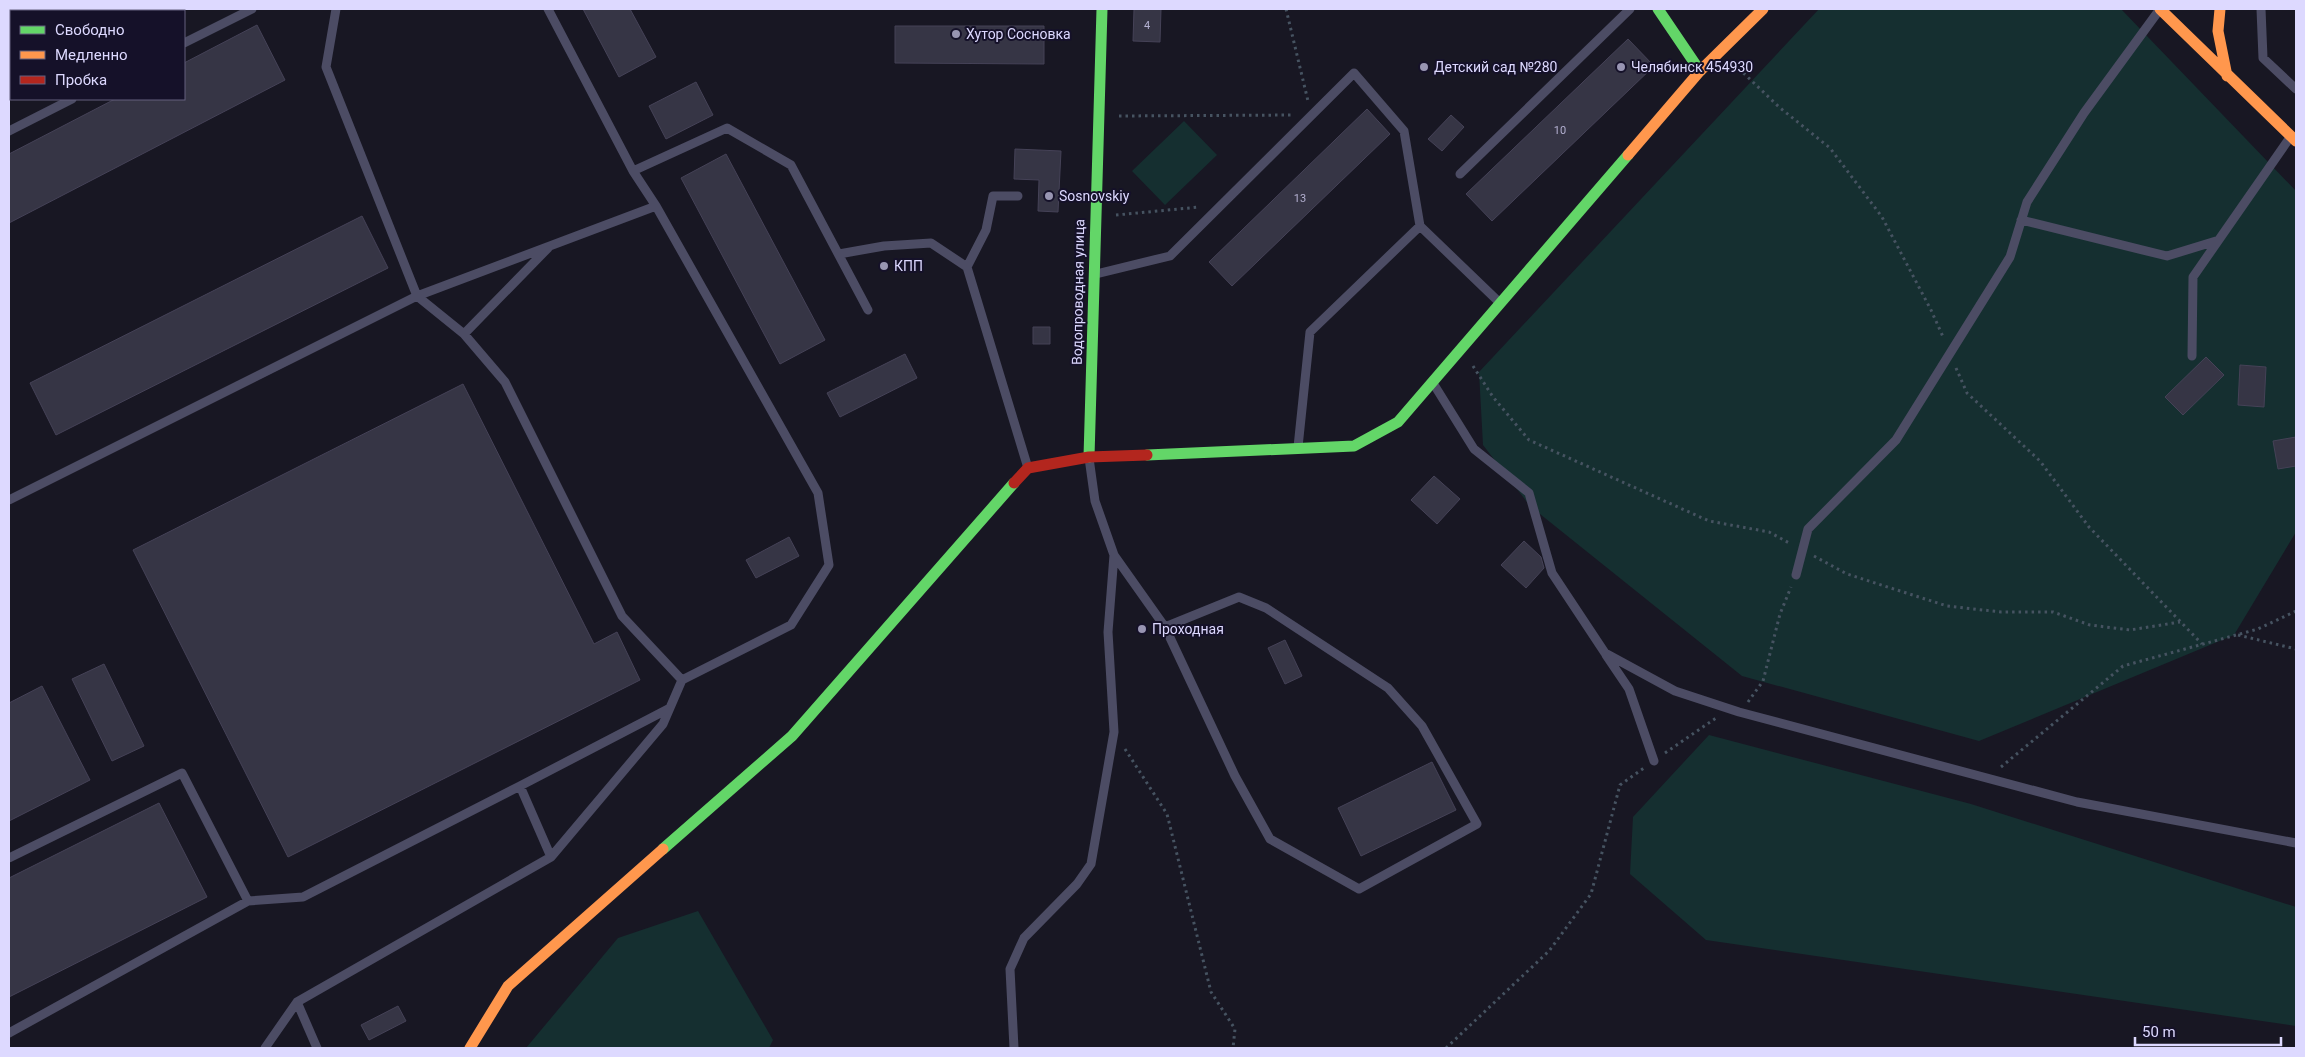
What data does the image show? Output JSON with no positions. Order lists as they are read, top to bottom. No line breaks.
{"streets":{"street":["Водопроводная улица"]},"places":["Хутор Сосновка","Детский сад №280","Челябинск 454930","Sosnovskiy","КПП","Проходная"],"house_numbers":["4","10","13"],"legend":["Свободно","Медленно","Пробка"],"scale_bar":"50 m"}
